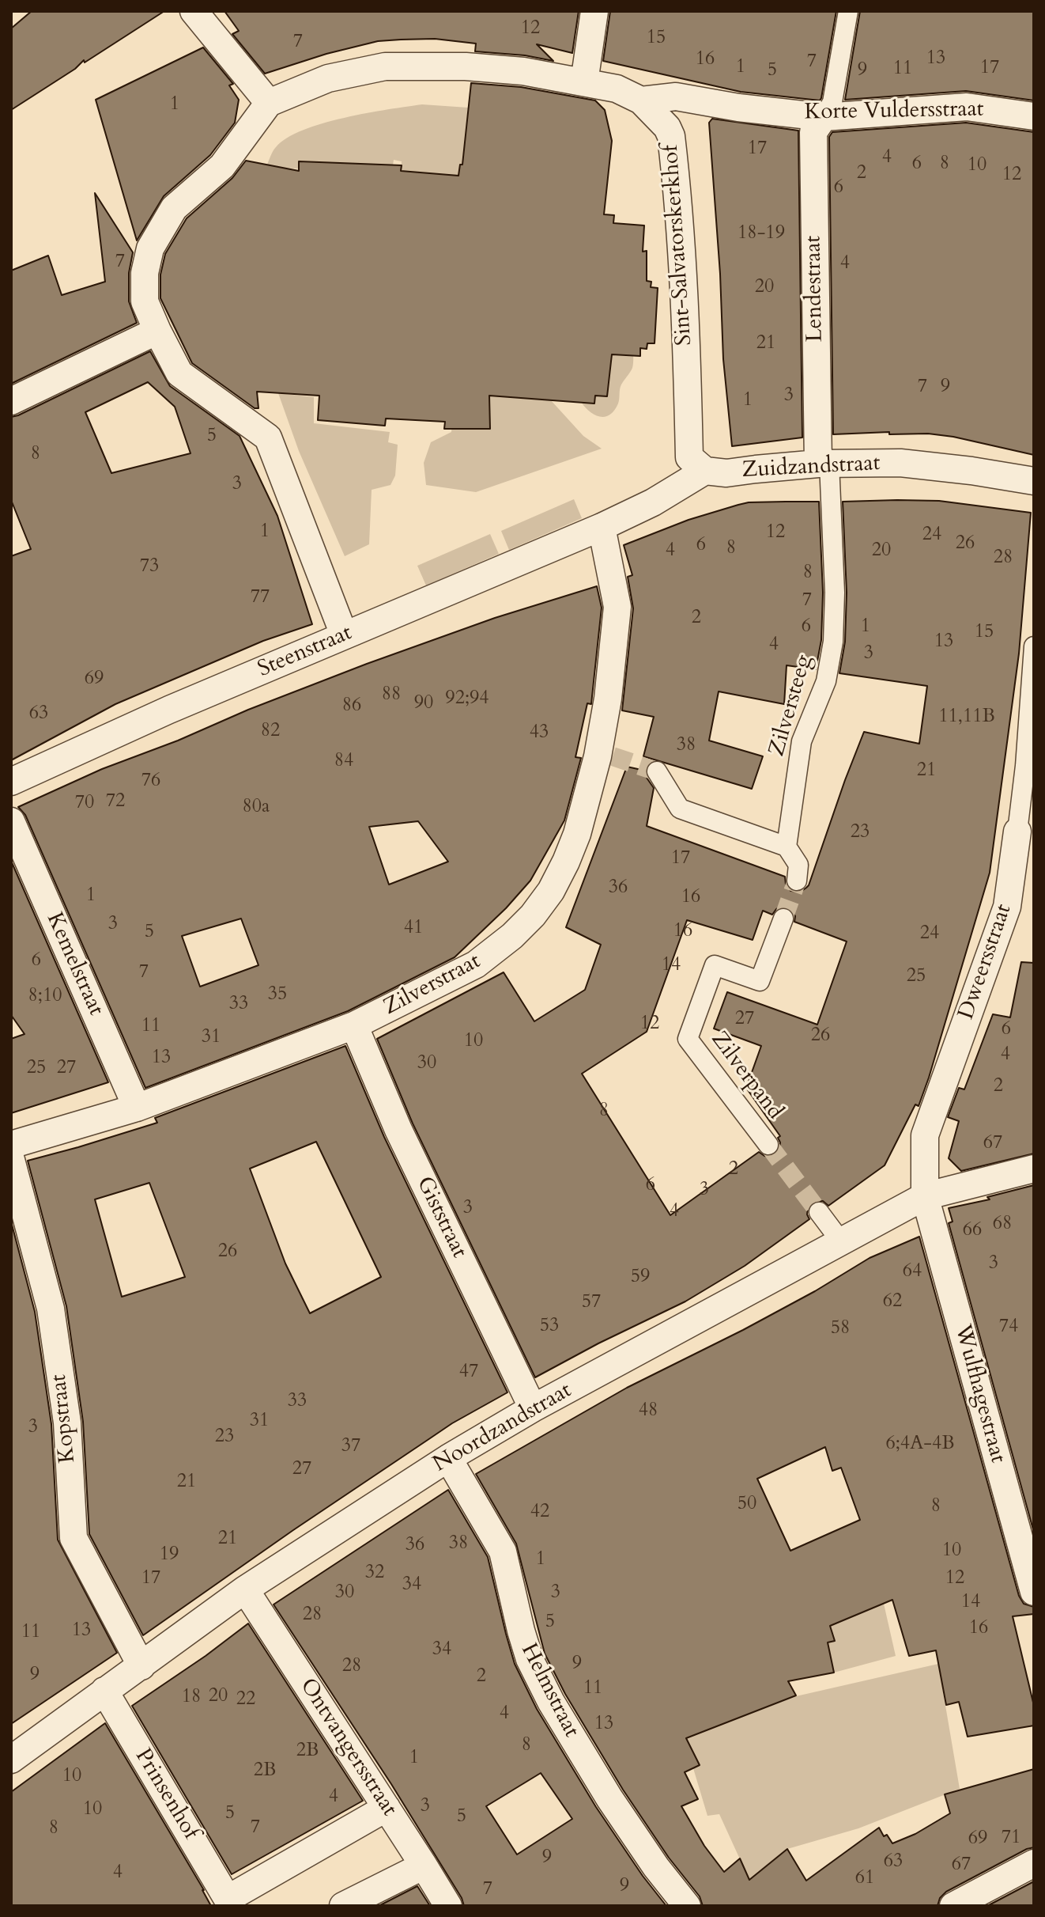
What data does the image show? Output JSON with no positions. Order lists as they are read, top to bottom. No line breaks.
{"streets":{"street":["Korte Vuldersstraat","Sint-Salvatorskerkhof","Lendestraat","Zuidzandstraat","Steenstraat","Zilversteeg","Dweersstraat","Kemelstraat","Zilverstraat","Zilverpand","Giststraat","Wulfhagestraat","Kopstraat","Noordzandstraat","Helmstraat","Ontvangersstraat","Prinsenhof"]},"crossings":[["Korte Vuldersstraat","Sint-Salvatorskerkhof"],["Korte Vuldersstraat","Lendestraat"],["Sint-Salvatorskerkhof","Zuidzandstraat"],["Lendestraat","Zuidzandstraat"],["Lendestraat","Zilversteeg"],["Zuidzandstraat","Zilversteeg"],["Steenstraat","Zilverstraat"],["Dweersstraat","Wulfhagestraat"],["Dweersstraat","Noordzandstraat"],["Kemelstraat","Zilverstraat"],["Zilverstraat","Giststraat"],["Giststraat","Noordzandstraat"],["Wulfhagestraat","Noordzandstraat"],["Kopstraat","Noordzandstraat"],["Noordzandstraat","Helmstraat"],["Noordzandstraat","Ontvangersstraat"],["Noordzandstraat","Prinsenhof"],["Ontvangersstraat","Prinsenhof"]],"house_numbers":["12","15","7","13","16","7","1","17","11","5","9","1","17","4","6","8","10","2","12","6","18-19","7","4","20","21","7","9","3","1","5","8","3","1","12","24","26","6","8","4","20","28","73","8","77","7","2","6","1","15","13","4","3","69","88","92;94","90","86","63","11,11B","82","43","38","84","21","76","72","70","80a","23","17","36","1","16","3","41","16","5","24","6","14","7","25","35","8;10","33","27","12","11","6","26","31","10","4","13","30","25","27","2","8","67","2","6","3","3","4","68","66","26","3","64","59","62","57","53","74","58","47","33","48","31","3","23","6;4A-4B","37","27","21","50","8","42","21","38","36","10","19","1","32","17","12","34","30","3","14","28","5","16","13","11","34","9","28","9","2","11","20","18","22","4","13","8","2B","1","2B","10","4","3","10","5","5","7","8","71","69","9","63","67","4","61","9","7"]}
